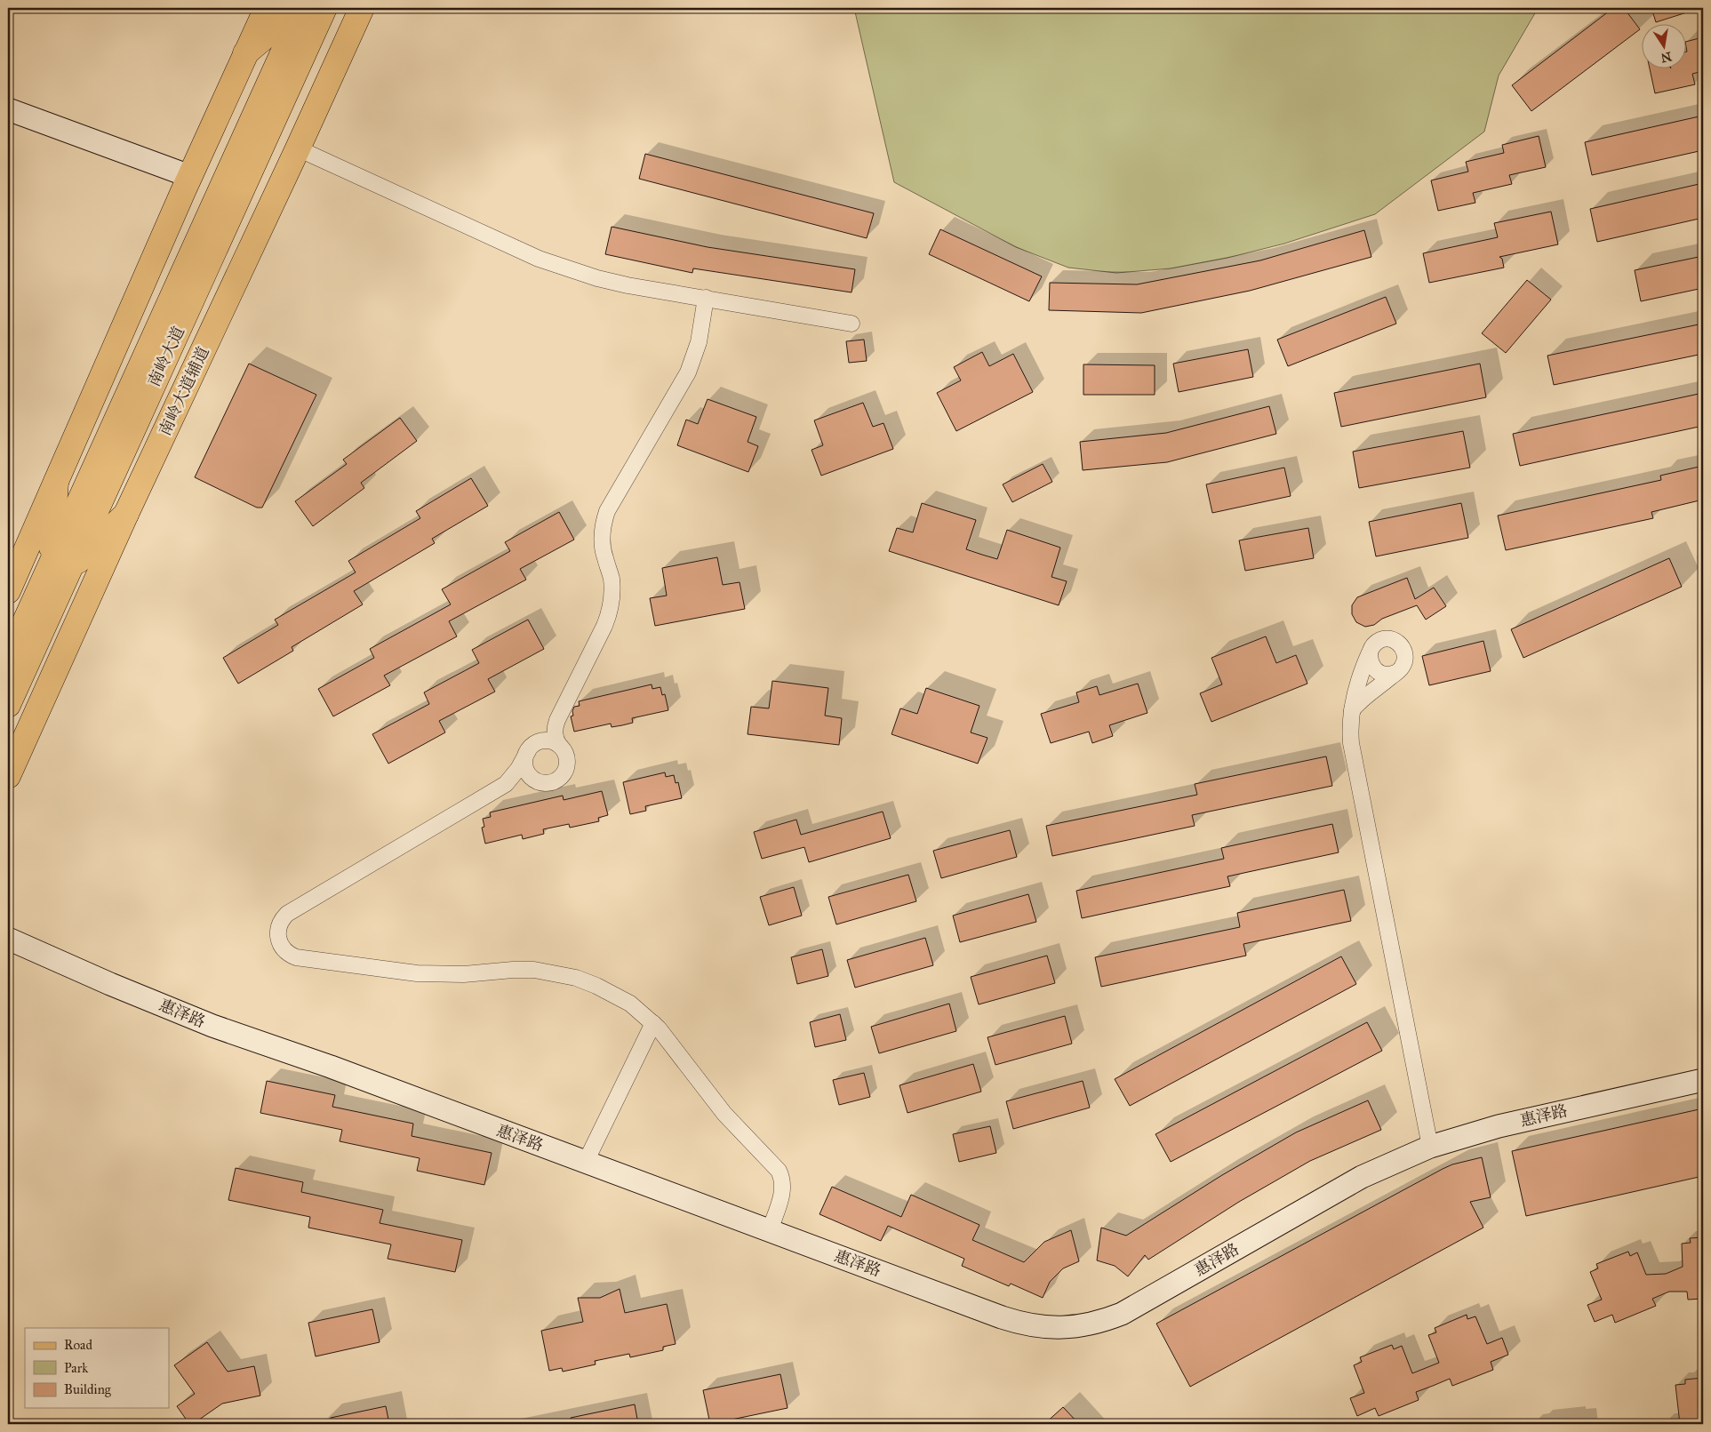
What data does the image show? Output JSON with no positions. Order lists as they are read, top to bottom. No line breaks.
{"streets":{"main road":["南岭大道","南岭大道辅道"],"street":["惠泽路"]},"legend":["Road","Park","Building"],"north":"bottom"}
